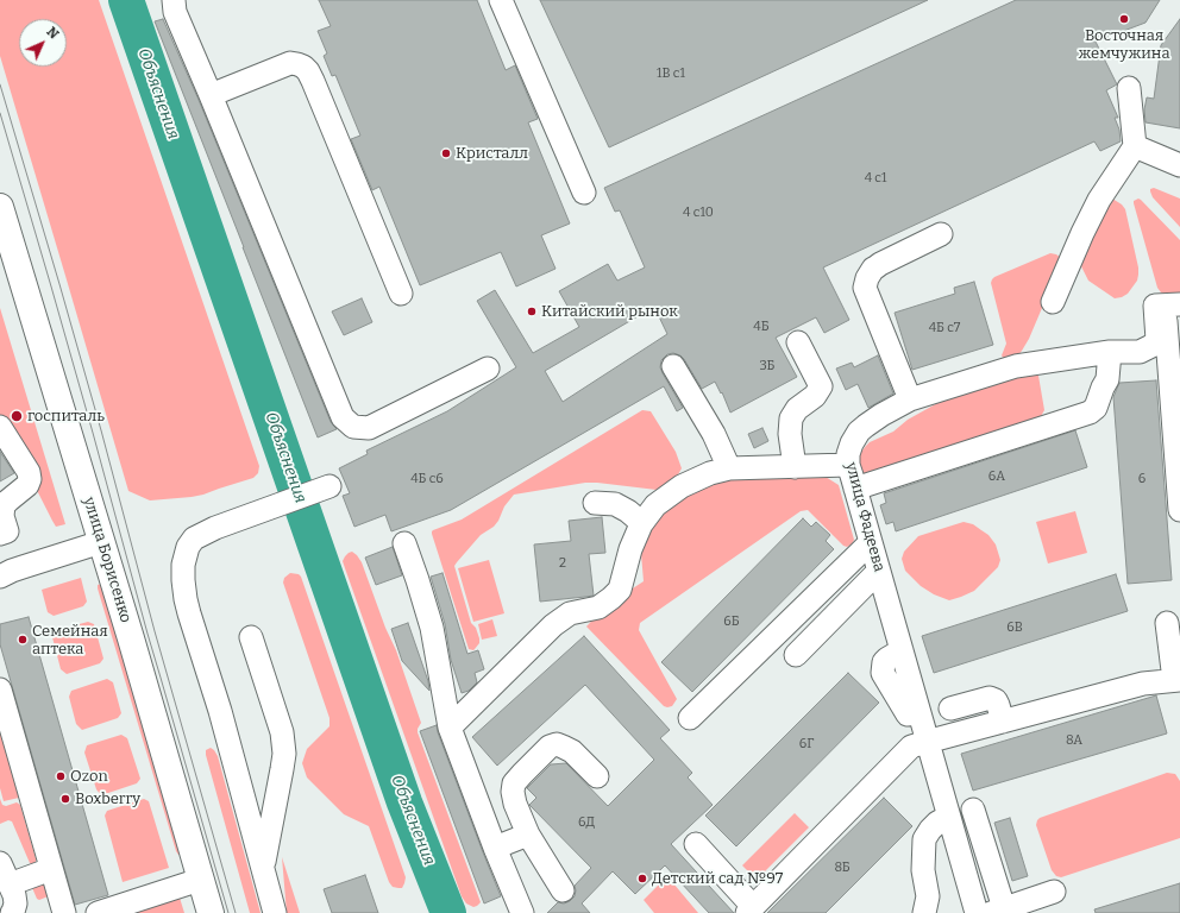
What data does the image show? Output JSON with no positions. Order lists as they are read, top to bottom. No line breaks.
{"streets":{"main road":["улица Борисенко"],"street":["улица Фадеева"]},"water":["Объяснения"],"places":["Восточная жемчужина","Кристалл","Китайский рынок","госпиталь","Семейная аптека","Ozon","Boxberry","Детский сад №97"],"house_numbers":["1В с1","4 с1","4 с10","4Б","4Б с7","3Б","6А","4Б с6","6","2","6Б","6В","8А","6Г","6Д","8Б"],"north":"top right"}
